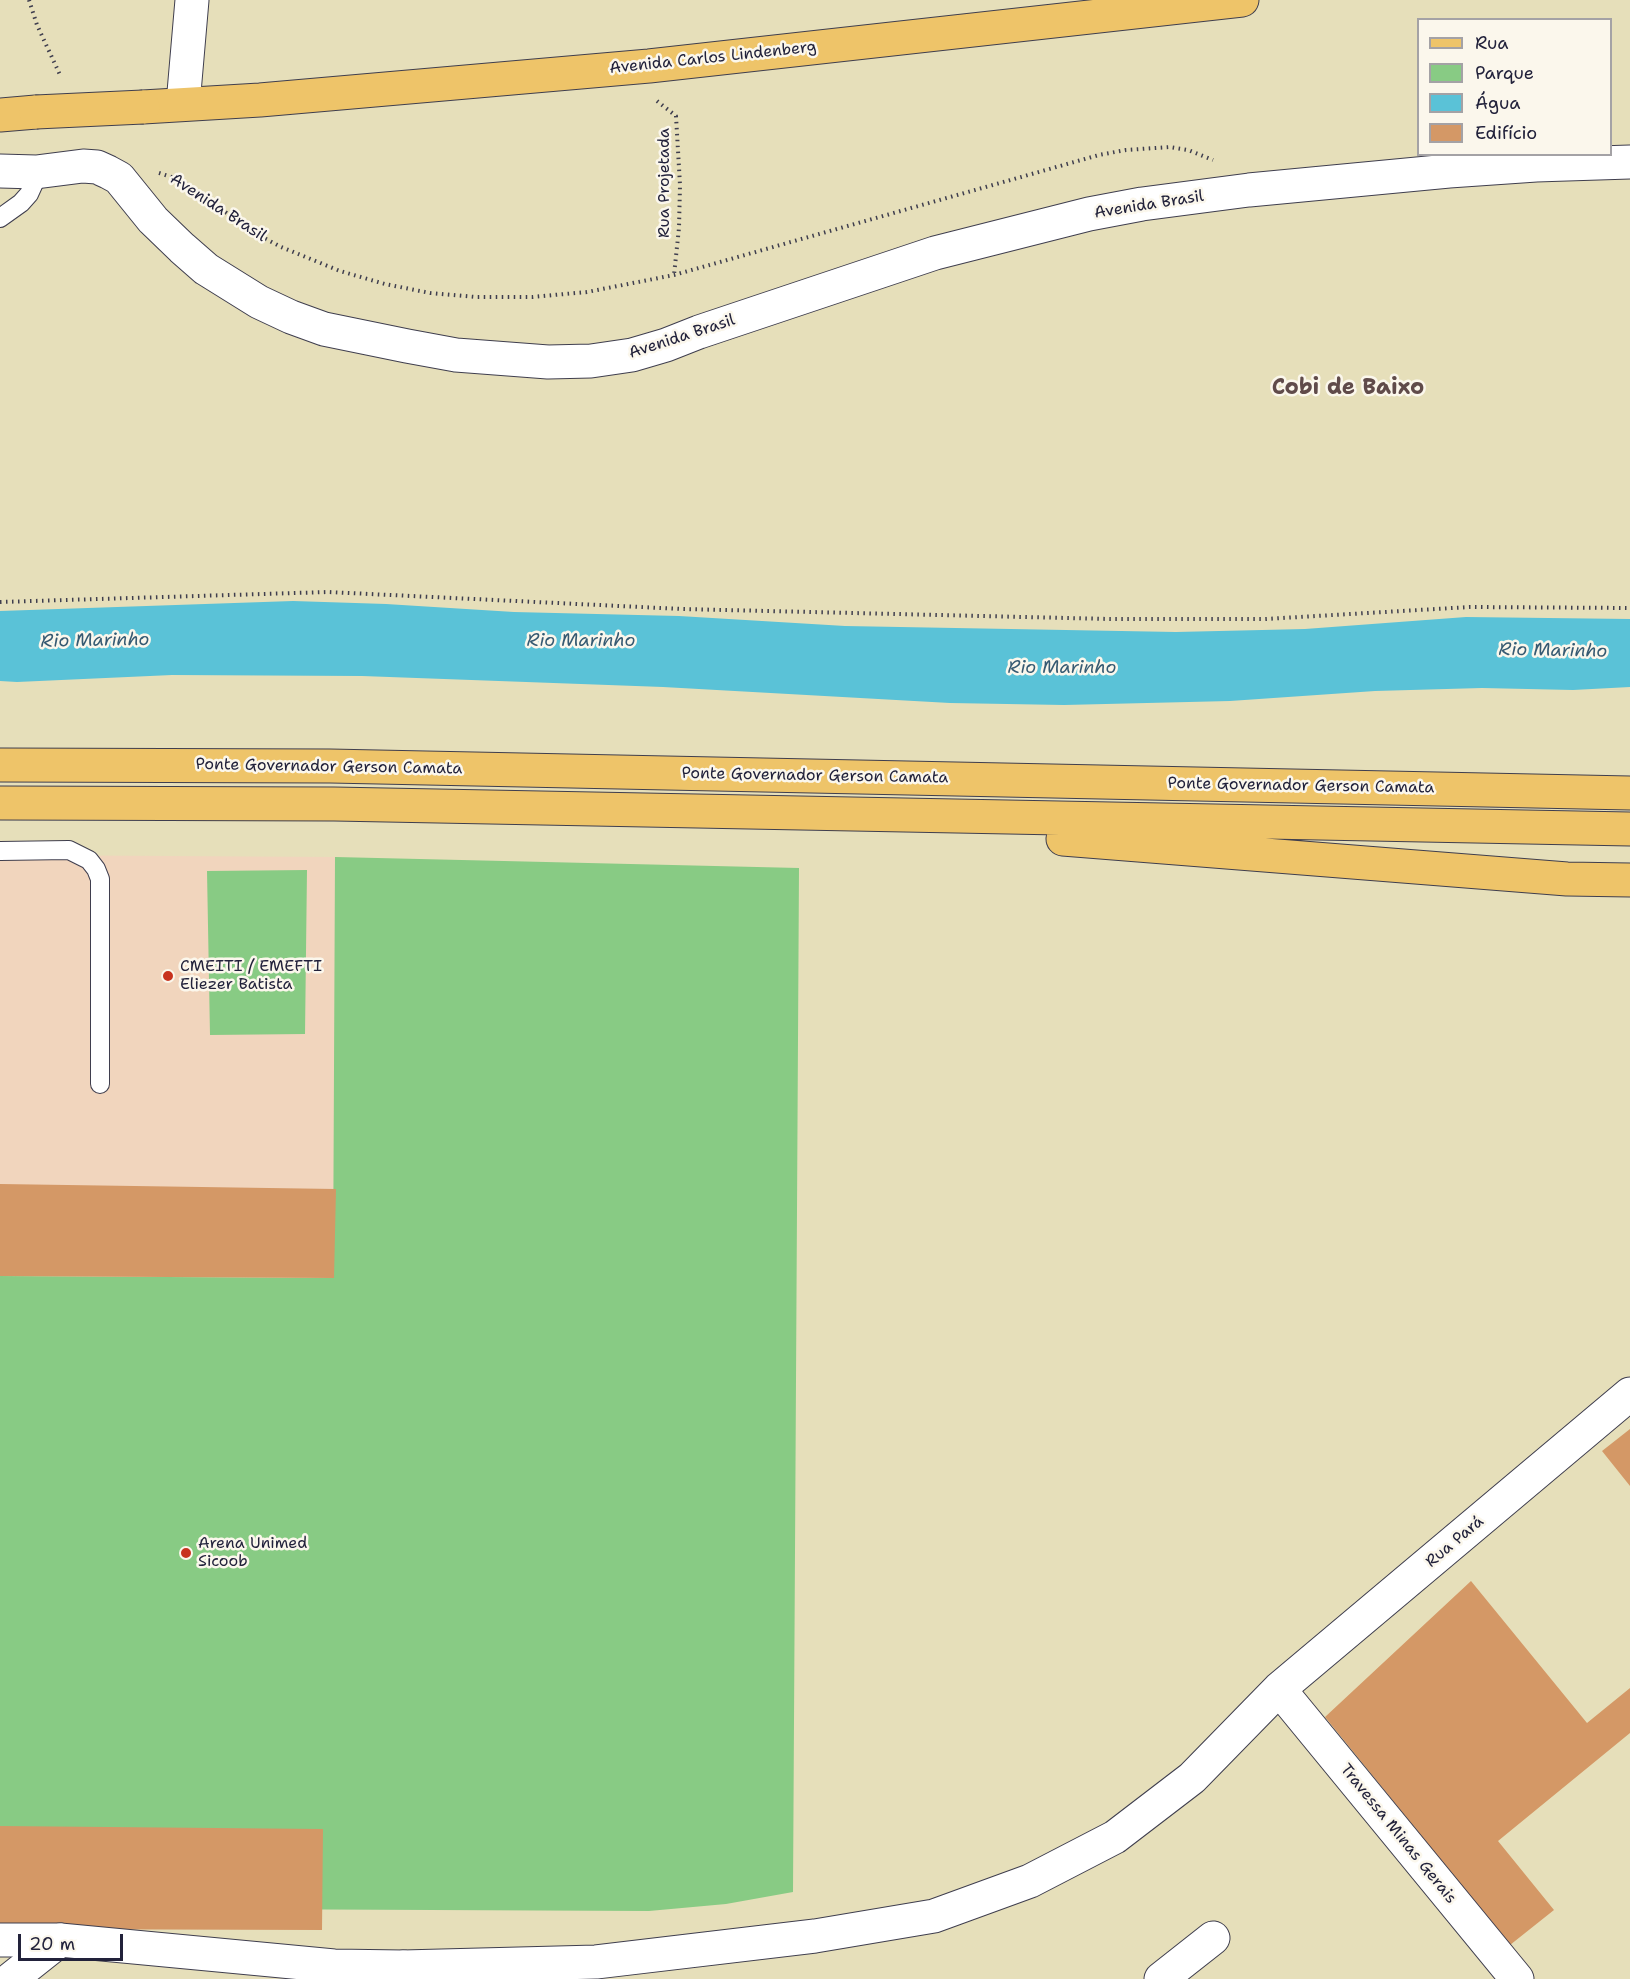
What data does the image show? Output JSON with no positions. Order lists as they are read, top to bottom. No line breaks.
{"streets":{"main road":["Avenida Carlos Lindenberg","Ponte Governador Gerson Camata"],"street":["Avenida Brasil","Rua Pará","Travessa Minas Gerais"],"path":["Rua Projetada"]},"crossings":[["Avenida Carlos Lindenberg","Rua Projetada"],["Rua Projetada","Avenida Brasil"],["Rua Pará","Travessa Minas Gerais"]],"districts":["Cobi de Baixo"],"water":["Rio Marinho"],"places":["CMEITI / EMEFTI Eliezer Batista","Arena Unimed Sicoob"],"legend":["Rua","Parque","Água","Edifício"],"scale_bar":"20 m"}
